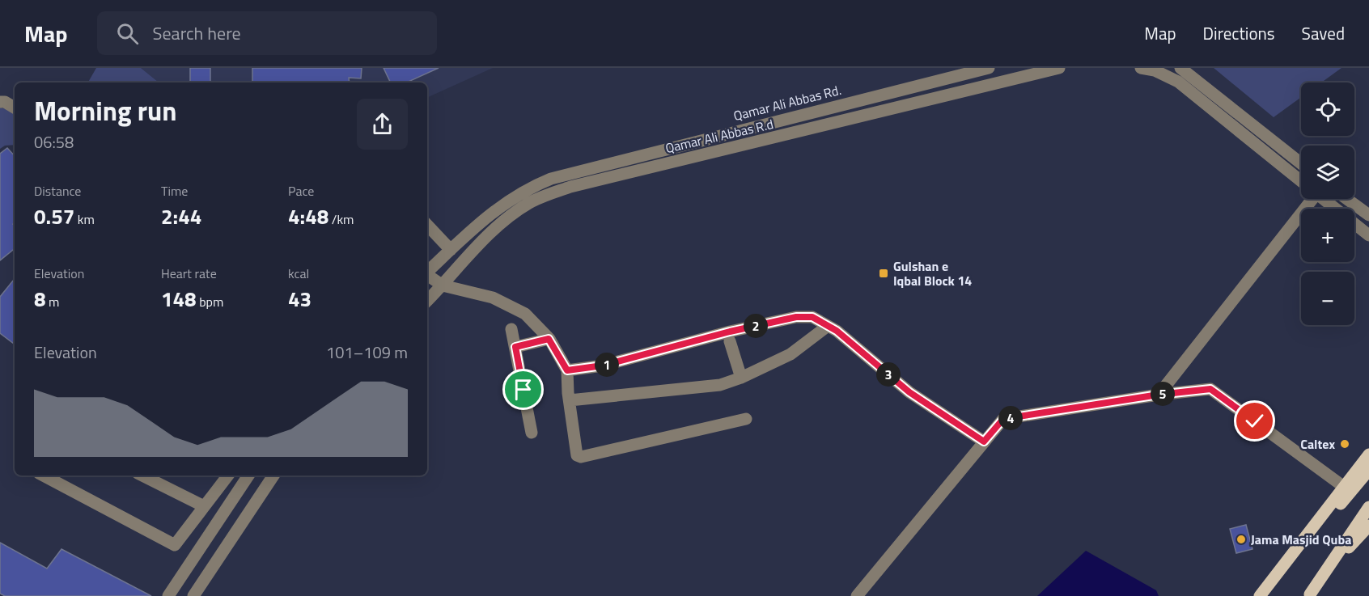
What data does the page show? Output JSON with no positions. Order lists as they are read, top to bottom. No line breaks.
{"streets":{"street":["Qamar Ali Abbas Rd.","Qamar Ali Abbas R.d"]},"places":{"transit":["Gulshan e Iqbal Block 14"],"other":["Caltex","Jama Masjid Quba"]},"page":{"header":"Map","search":"Search here","nav":["Map","Directions","Saved"],"map_buttons":["+","−"],"heading":["Morning run","06:58"],"stats":[["Distance","0.57 km"],["Time","2:44"],["Pace","4:48 /km"],["Elevation","8 m"],["Heart rate","148 bpm"],["kcal","43"]],"pins":["2","1","3","5","4"],"chart":["Elevation","101–109 m"]}}
